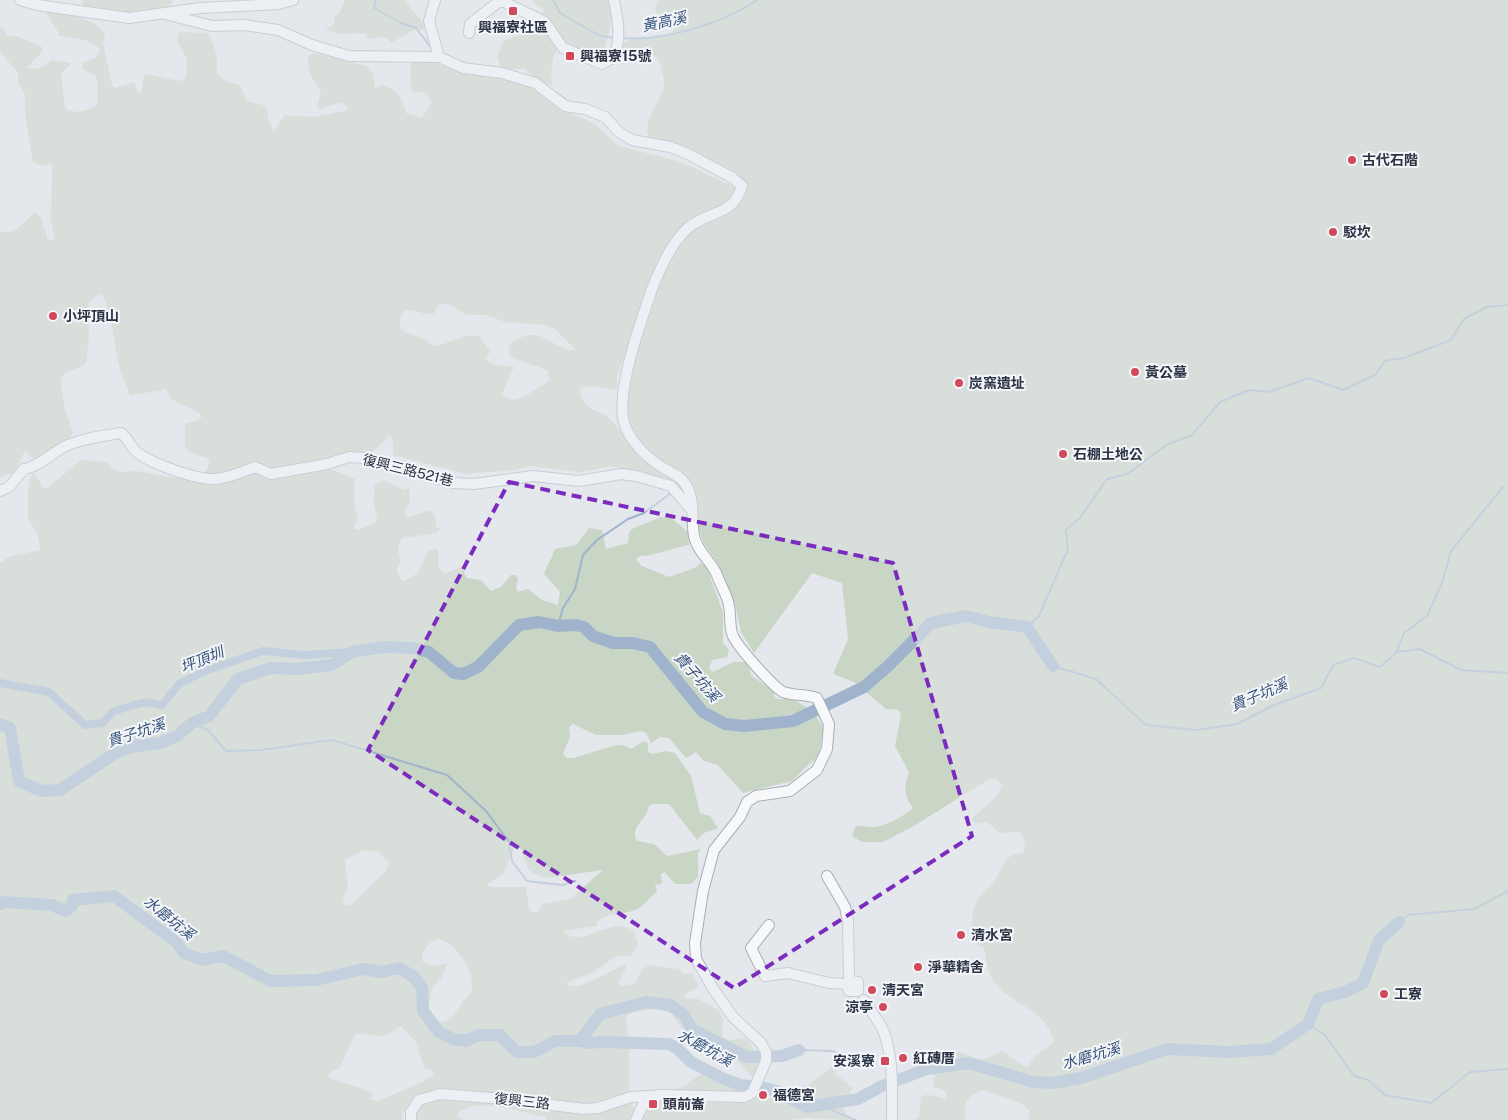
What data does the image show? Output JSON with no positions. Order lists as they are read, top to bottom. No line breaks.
{"streets":{"street":["復興三路521巷","復興三路"]},"crossings":[["復興三路521巷","復興三路"]],"water":["黃高溪","坪頂圳","貴子坑溪","水磨坑溪"],"places":{"transit":["興福寮社區","興福寮15號","安溪寮","頭前崙"],"other":["古代石階","駁坎","小坪頂山","黃公墓","炭窯遺址","石棚土地公","清水宮","淨華精舍","清天宮","工寮","涼亭","紅磚厝","福德宮"]}}
